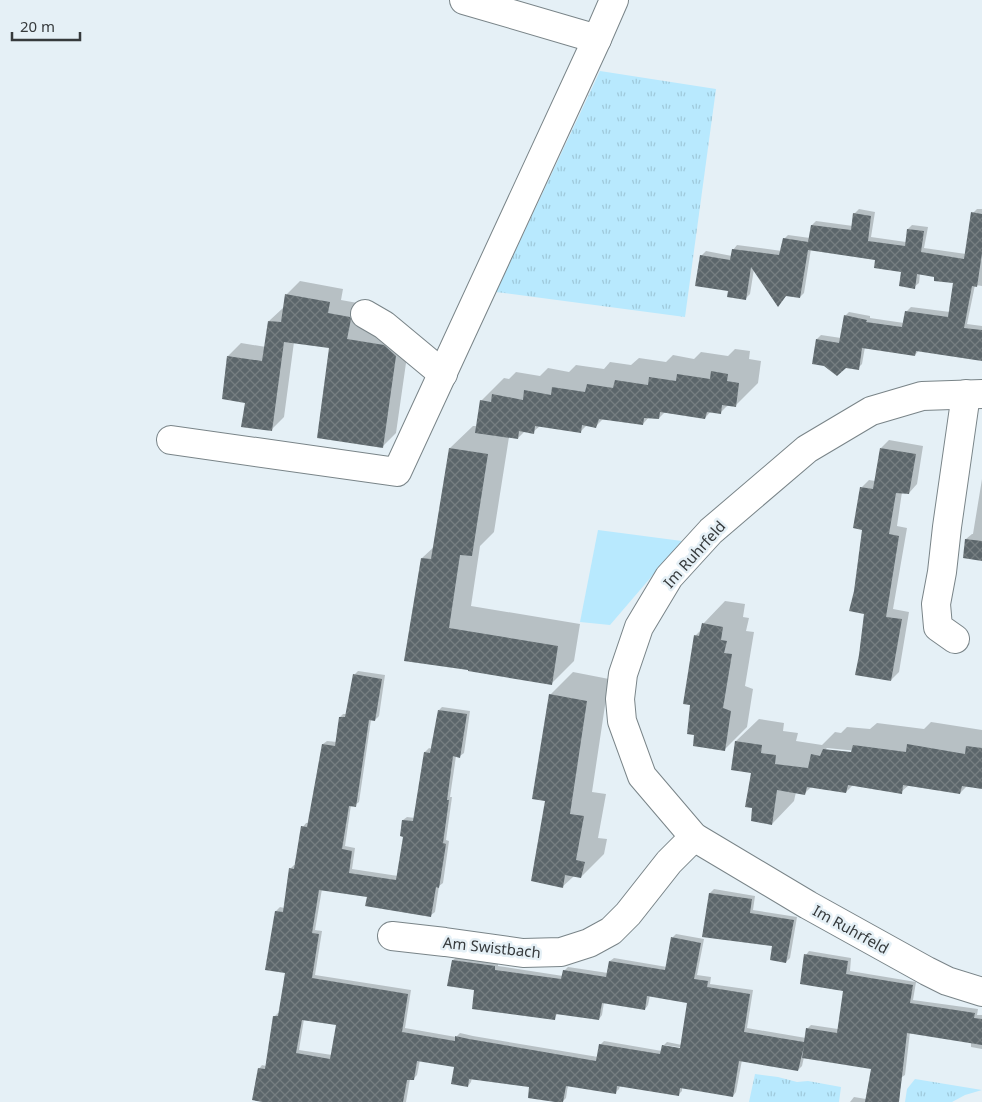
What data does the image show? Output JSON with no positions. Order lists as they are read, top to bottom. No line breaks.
{"streets":{"street":["Im Ruhrfeld","Am Swistbach"]},"crossings":[["Im Ruhrfeld","Am Swistbach"]],"scale_bar":"20 m"}
